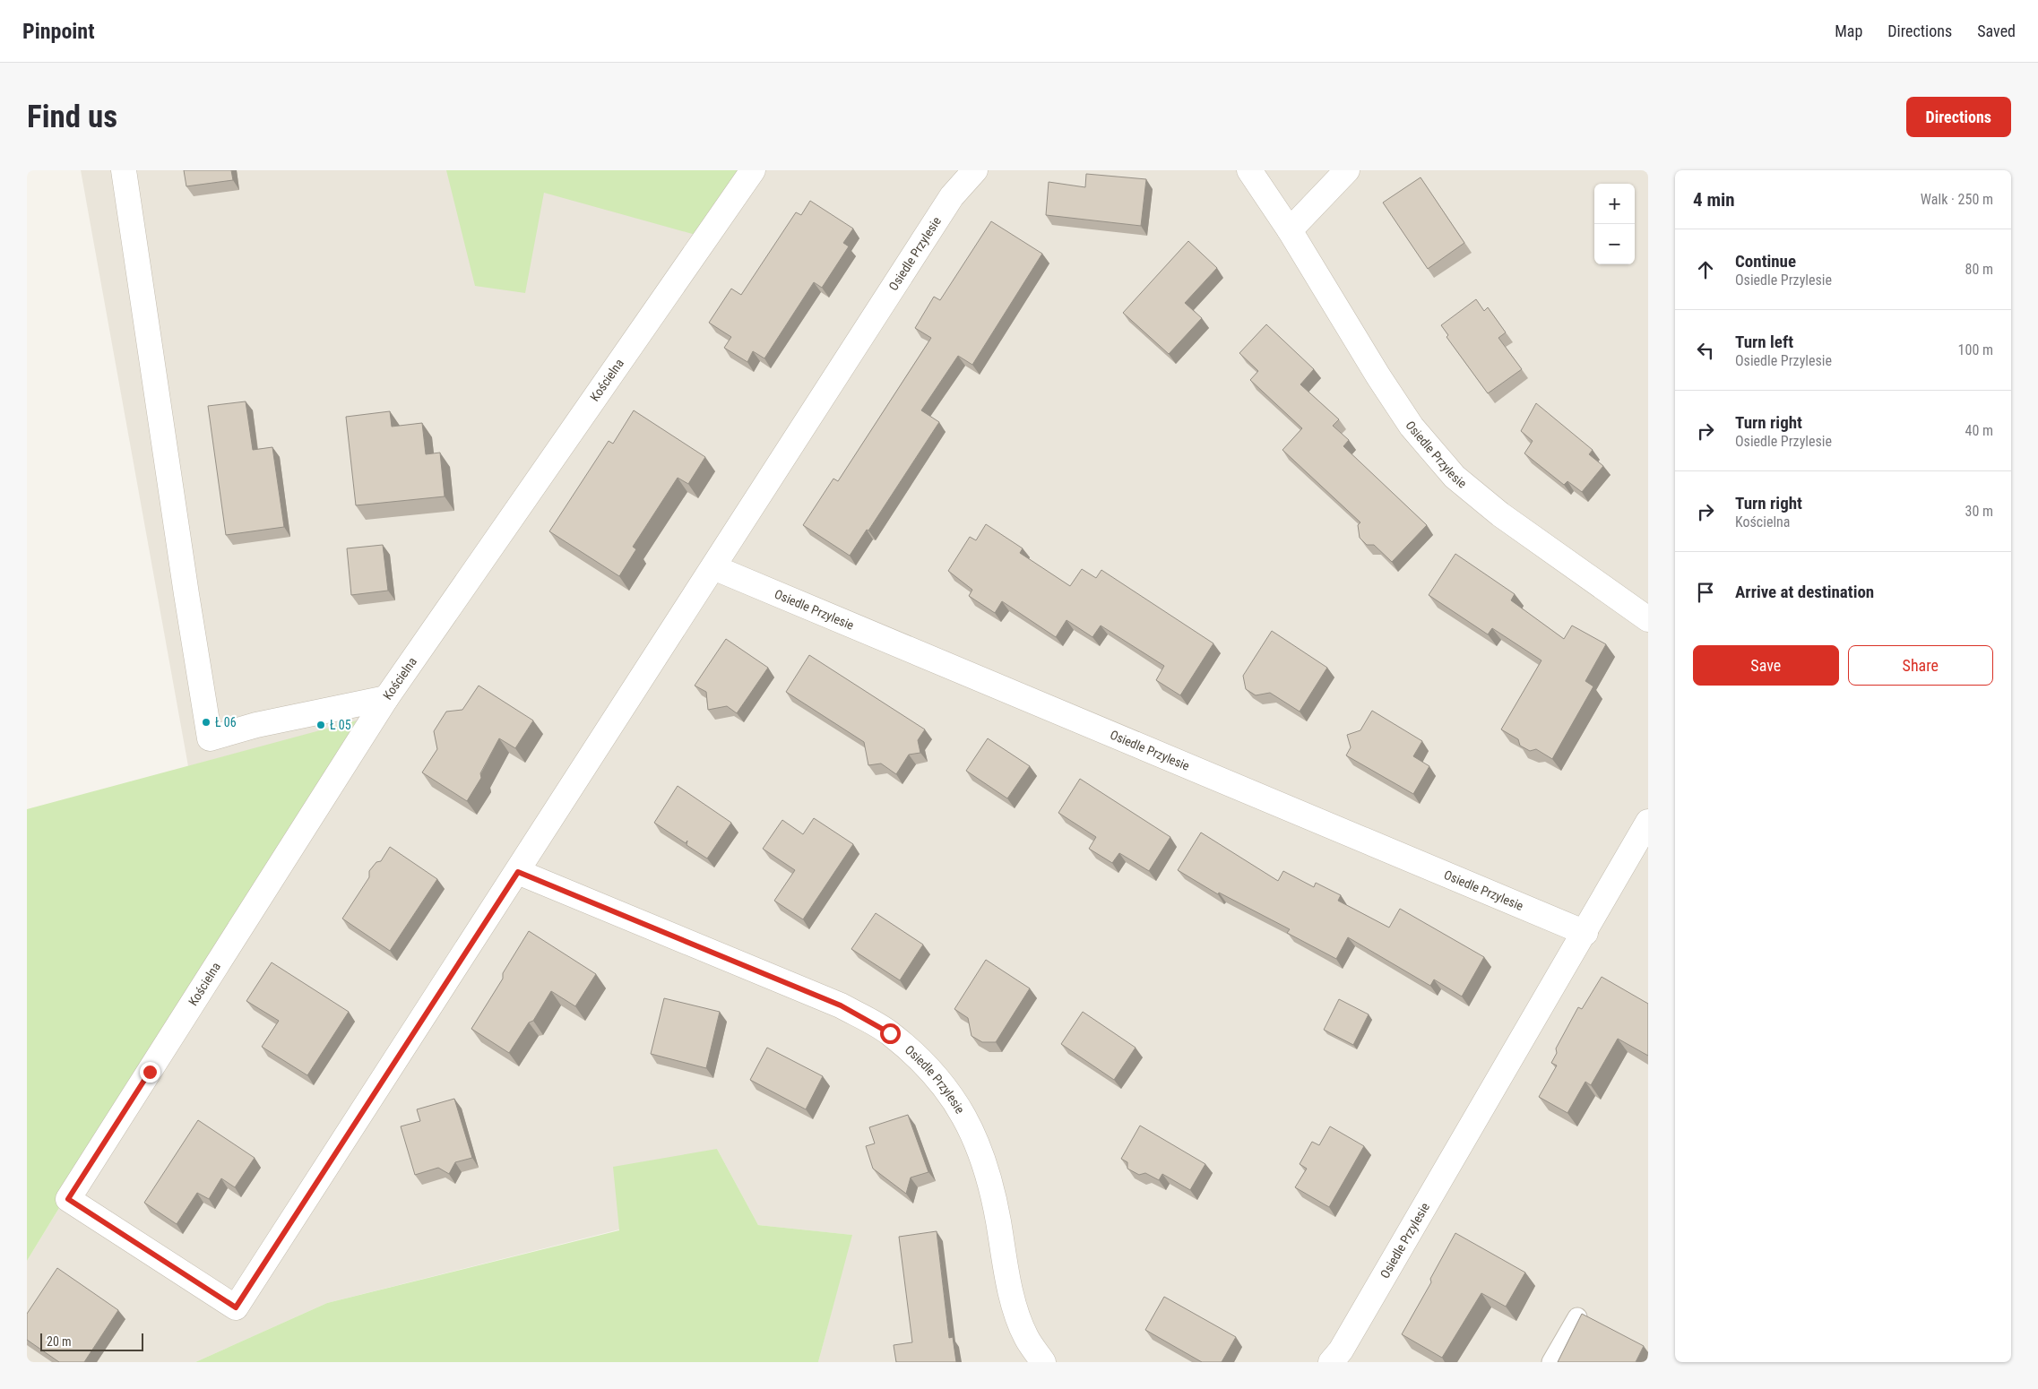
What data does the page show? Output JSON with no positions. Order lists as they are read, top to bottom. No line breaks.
{"streets":{"street":["Osiedle Przylesie","Kościelna"]},"crossings":[["Osiedle Przylesie","Kościelna"]],"places":["Ł 06","Ł 05"],"scale_bar":"20 m","page":{"header":"Pinpoint","nav":["Map","Directions","Saved"],"buttons":["Directions",["Save","Share"]],"title":"Find us","heading":["4 min","Walk · 250 m"],"map_buttons":["+","−"],"list":[["Continue","Osiedle Przylesie","80 m"],["Turn left","Osiedle Przylesie","100 m"],["Turn right","Osiedle Przylesie","40 m"],["Turn right","Kościelna","30 m"],"Arrive at destination"],"scale":"20 m"}}
